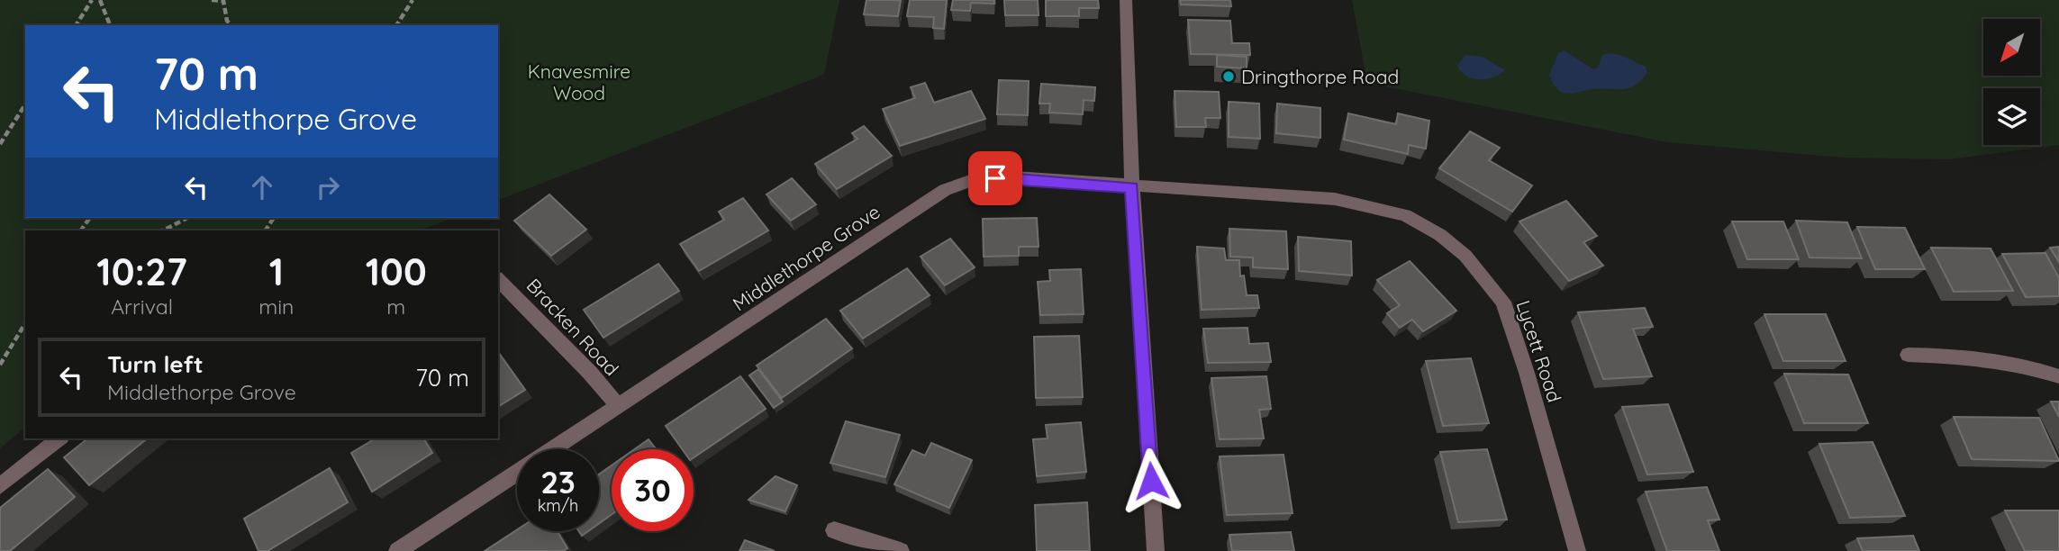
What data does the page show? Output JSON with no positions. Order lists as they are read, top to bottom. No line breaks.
{"streets":{"street":["Middlethorpe Grove","Bracken Road","Lycett Road"]},"crossings":[["Middlethorpe Grove","Bracken Road"],["Middlethorpe Grove","Lycett Road"]],"parks":["Knavesmire Wood"],"places":["Dringthorpe Road"],"north":"bottom left","page":{"turn":["70 m","Middlethorpe Grove"],"eta":["10:27","Arrival","1","min","100","m"],"list":[{"name":"Turn left","note":"Middlethorpe Grove","value":"70 m"}],"speed":"23 km/h","limit":"30"}}
